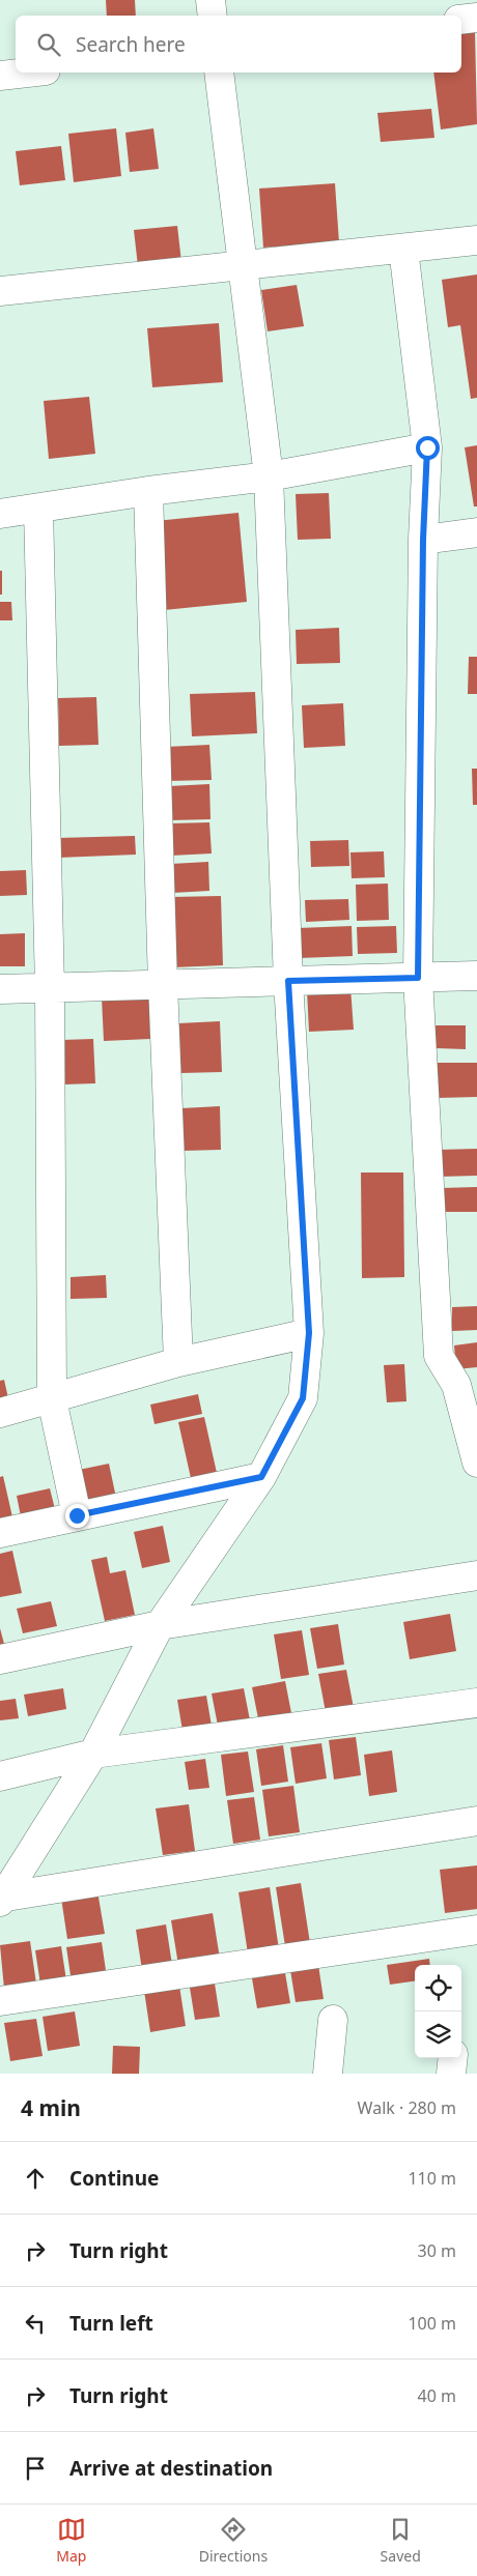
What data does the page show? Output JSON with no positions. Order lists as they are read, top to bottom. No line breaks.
{"page":{"search":"Search here","heading":["4 min","Walk · 280 m"],"list":[["Continue","110 m"],["Turn right","30 m"],["Turn left","100 m"],["Turn right","40 m"],"Arrive at destination"],"nav":["Map","Directions","Saved"]}}
